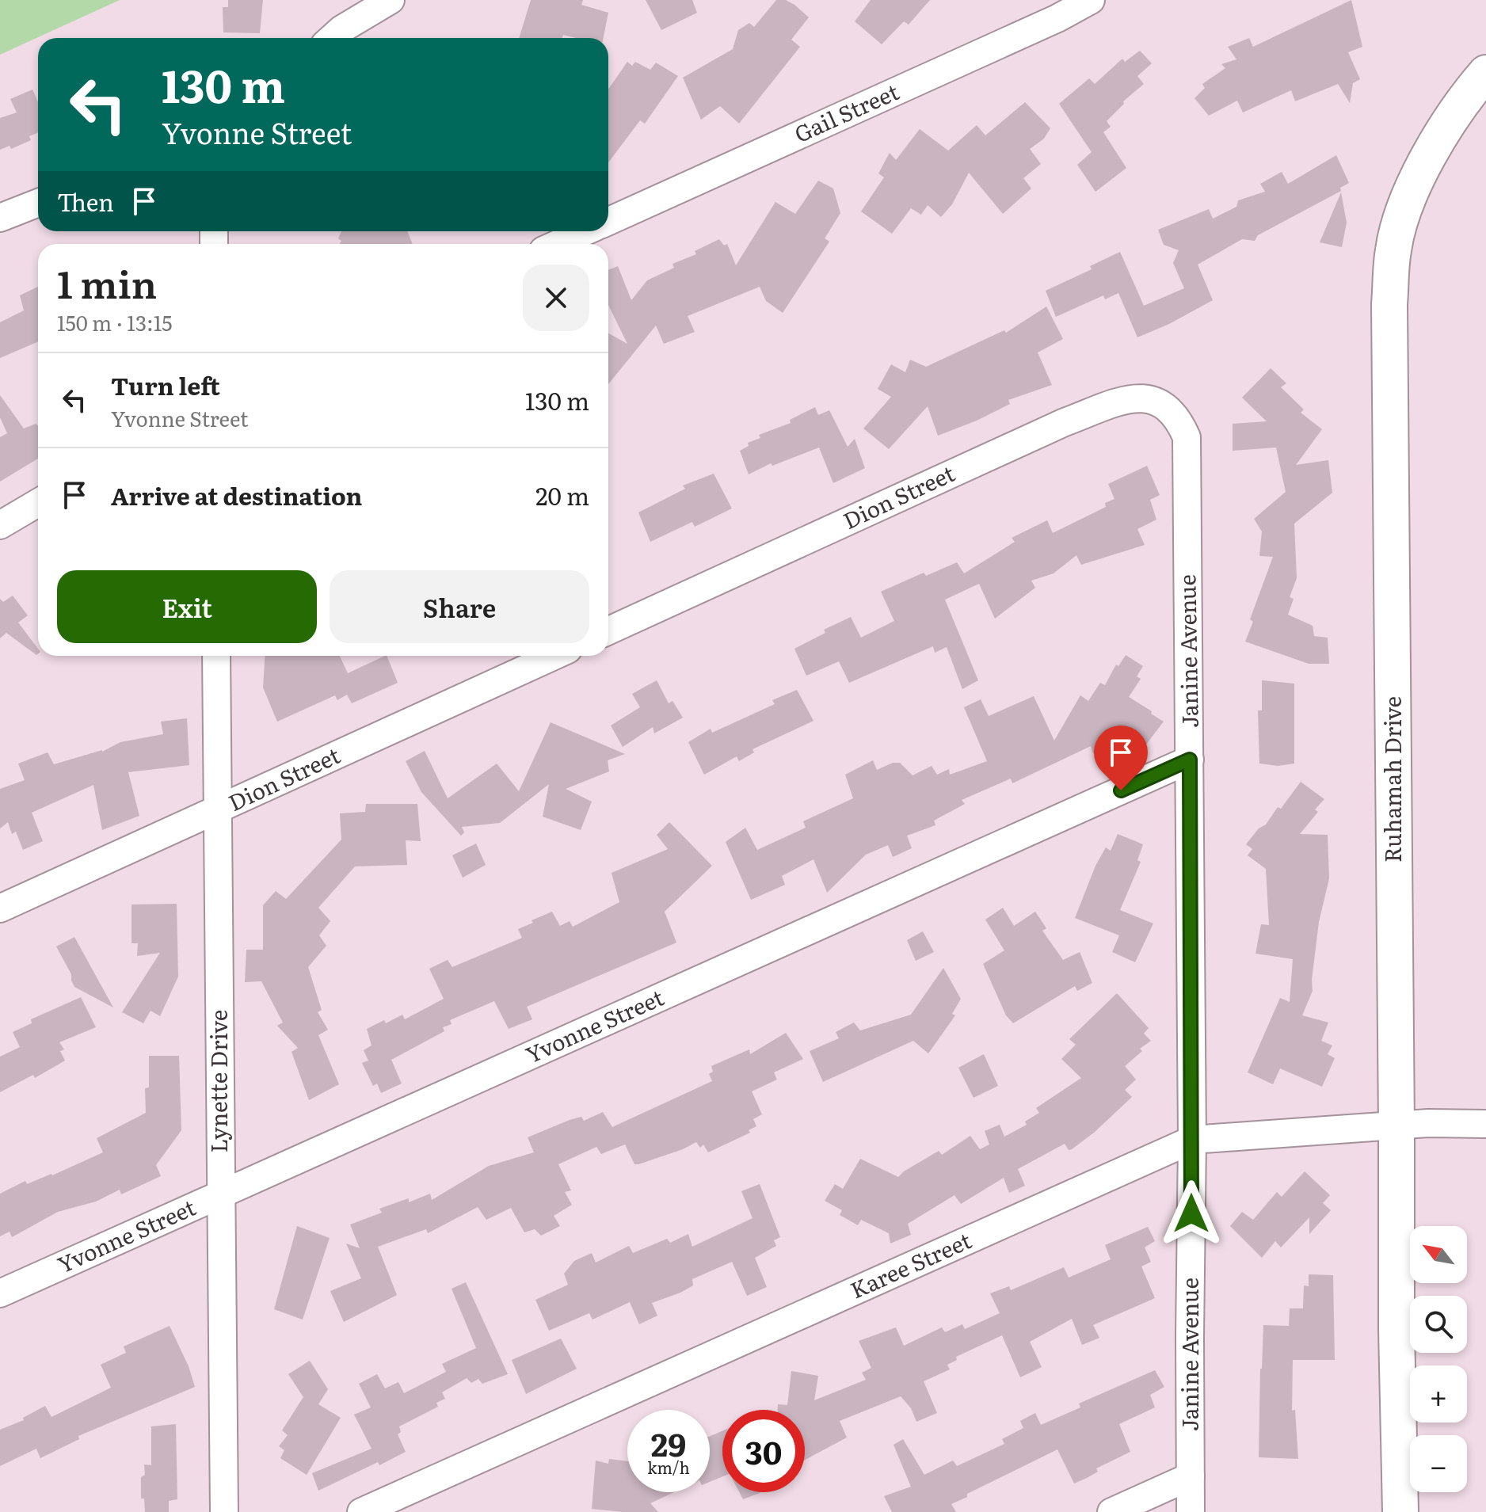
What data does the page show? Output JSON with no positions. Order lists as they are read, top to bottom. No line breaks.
{"streets":{"street":["Gail Street","Dion Street","Janine Avenue","Ruhamah Drive","Yvonne Street","Lynette Drive","Karee Street"]},"crossings":[["Dion Street","Janine Avenue"],["Dion Street","Lynette Drive"],["Janine Avenue","Yvonne Street"],["Janine Avenue","Karee Street"],["Ruhamah Drive","Karee Street"],["Yvonne Street","Lynette Drive"]],"north":"top left","page":{"turn":["130 m","Yvonne Street"],"then":"Then","heading":["1 min","150 m · 13:15"],"list":[{"name":"Turn left","note":"Yvonne Street","value":"130 m"},{"name":"Arrive at destination","value":"20 m"}],"buttons":["Exit","Share"],"map_buttons":["+","−"],"speed":"29 km/h","limit":"30"}}
